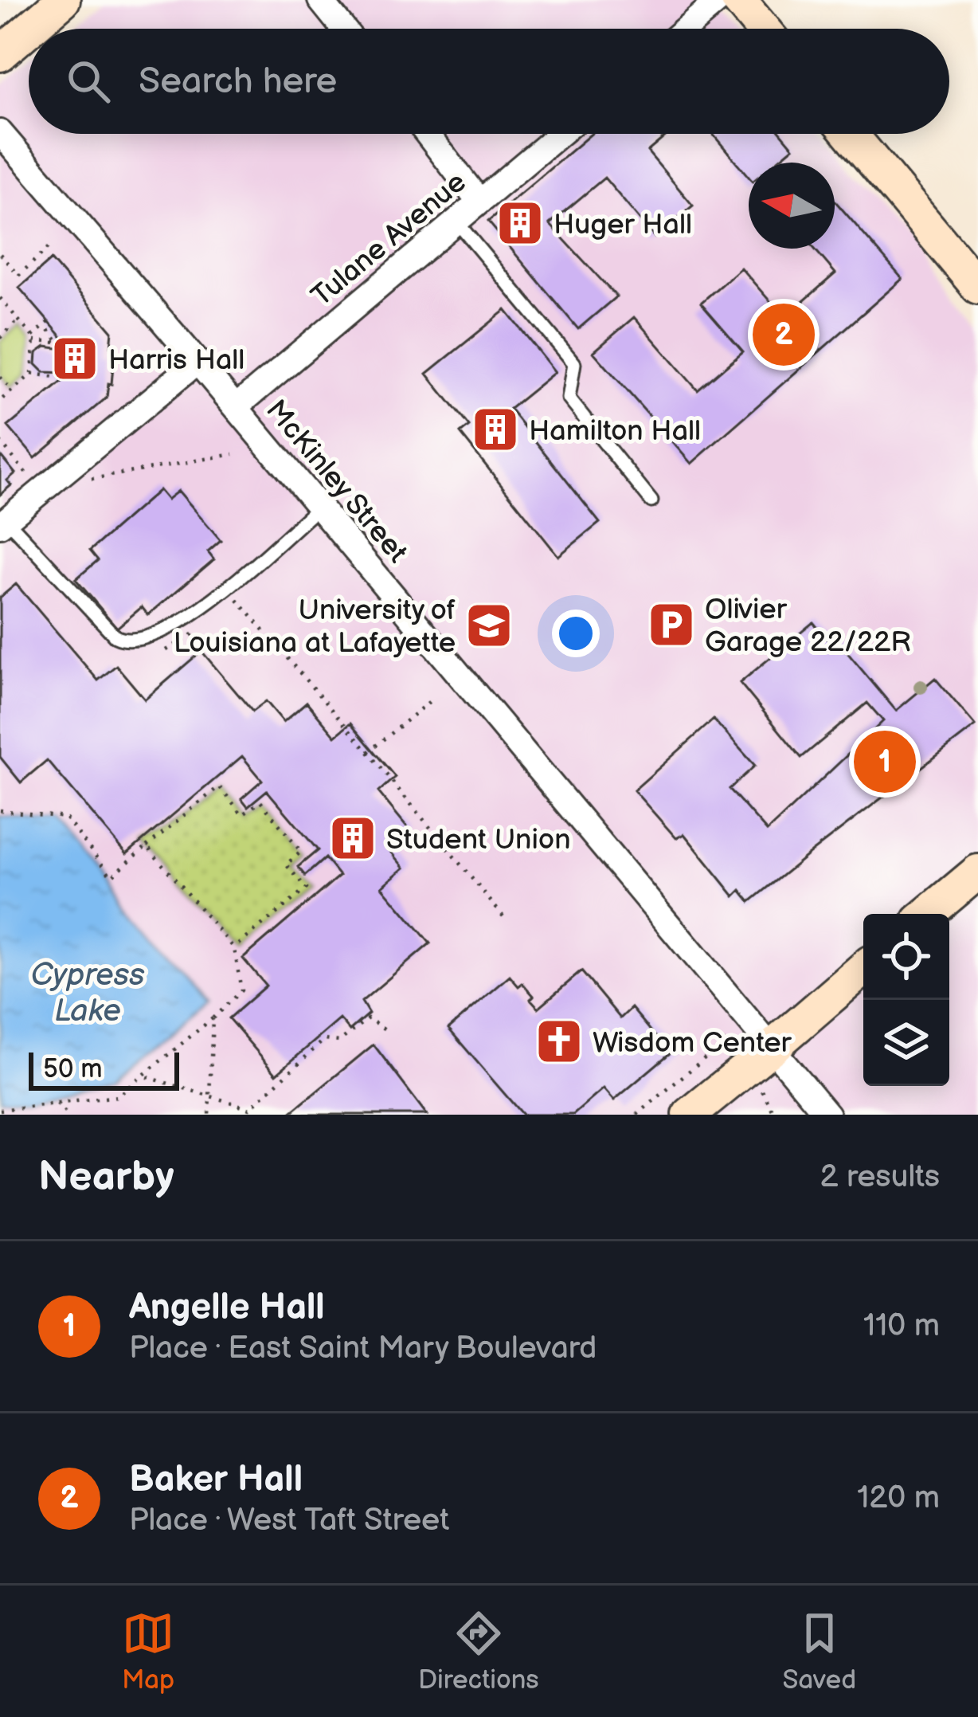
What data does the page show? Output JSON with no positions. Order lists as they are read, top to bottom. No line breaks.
{"streets":{"street":["Tulane Avenue","McKinley Street"]},"crossings":[["Tulane Avenue","McKinley Street"]],"water":["Cypress Lake"],"places":{"building":["Huger Hall","Harris Hall","Hamilton Hall","Student Union"],"parking":["Olivier Garage 22/22R"],"school or university":["University of Louisiana at Lafayette"],"church":["Wisdom Center"]},"scale_bar":"50 m","north":"left","page":{"search":"Search here","pins":["2","1"],"scale":"50 m","heading":["Nearby","2 results"],"list":[{"mark":"1","name":"Angelle Hall","note":"Place · East Saint Mary Boulevard","value":"110 m"},{"mark":"2","name":"Baker Hall","note":"Place · West Taft Street","value":"120 m"}],"nav":["Map","Directions","Saved"]}}
